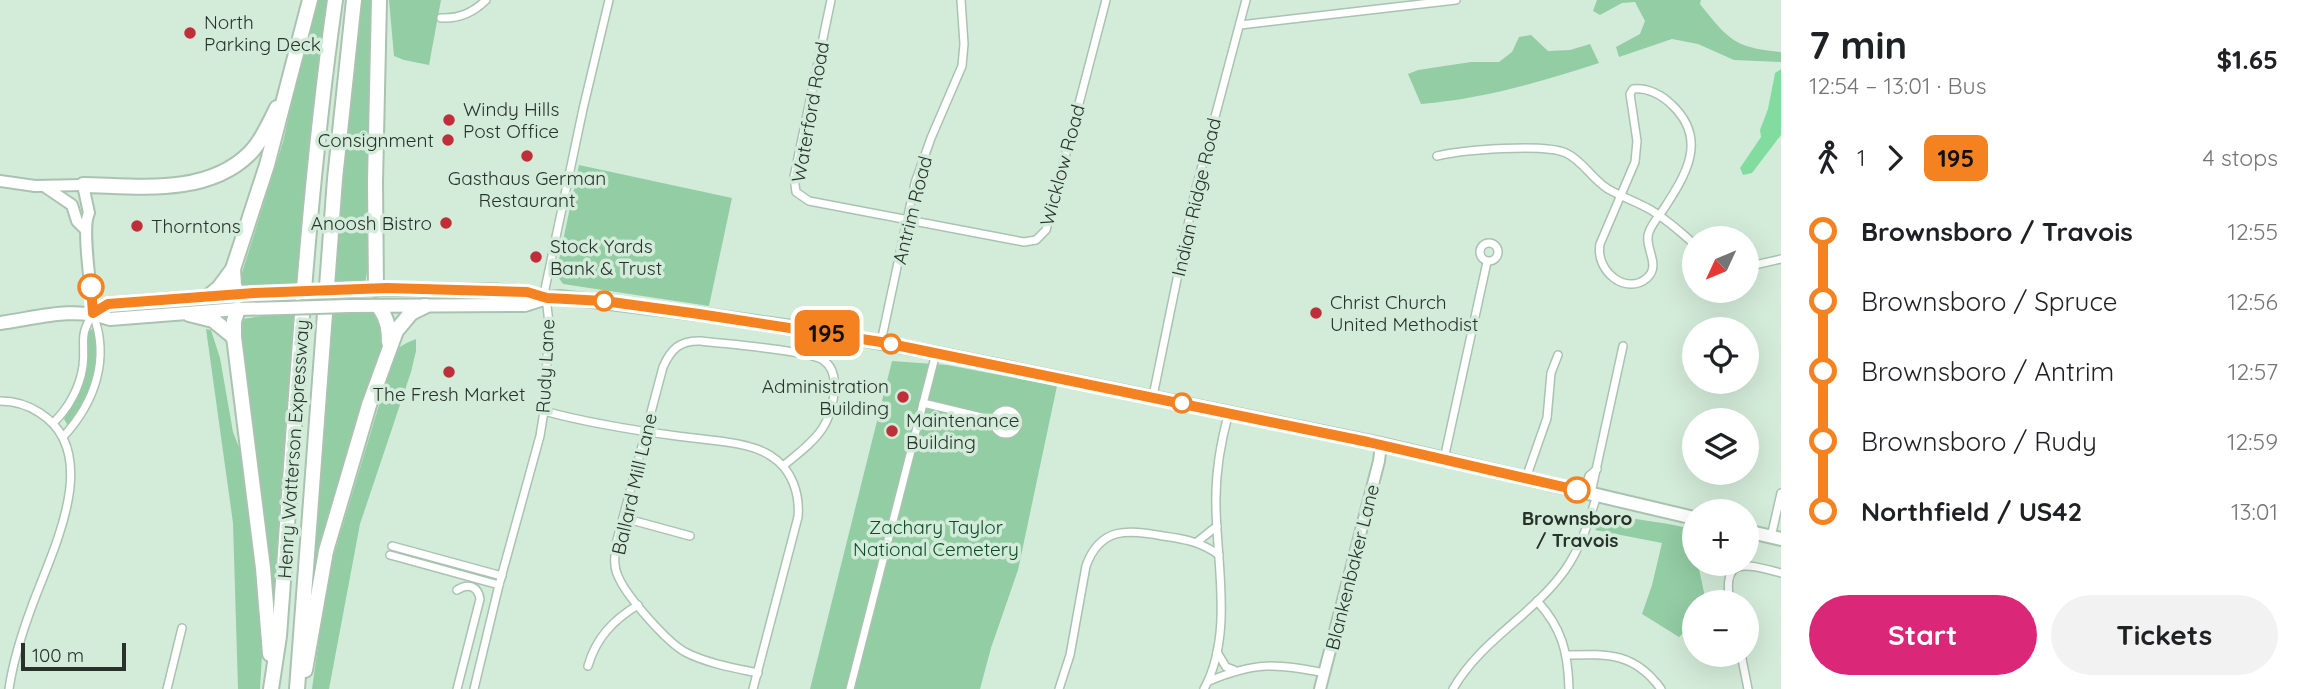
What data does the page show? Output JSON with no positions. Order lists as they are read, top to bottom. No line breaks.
{"streets":{"highway":["Henry Watterson Expressway"],"street":["Waterford Road","Wicklow Road","Indian Ridge Road","Antrim Road","Rudy Lane","Ballard Mill Lane","Blankenbaker Lane"]},"crossings":[["Waterford Road","Wicklow Road"],["Waterford Road","Antrim Road"],["Wicklow Road","Antrim Road"]],"parks":["Zachary Taylor National Cemetery"],"places":["North Parking Deck","Windy Hills Post Office","Consignment","Gasthaus German Restaurant","Anoosh Bistro","Thorntons","Stock Yards Bank & Trust","Christ Church United Methodist","The Fresh Market","Administration Building","Maintenance Building","Brownsboro / Travois"],"lines":["bus line 195"],"scale_bar":"100 m","north":"bottom left","page":{"on_map":"195","heading":["7 min","12:54 – 13:01 · Bus","$1.65"],"legs":["1","195","4 stops"],"list":[{"name":"Brownsboro / Travois","value":"12:55"},{"name":"Brownsboro / Spruce","value":"12:56"},{"name":"Brownsboro / Antrim","value":"12:57"},{"name":"Brownsboro / Rudy","value":"12:59"},{"name":"Northfield / US42","value":"13:01"}],"map_buttons":["+","−"],"buttons":["Start","Tickets"],"scale":"100 m"}}
